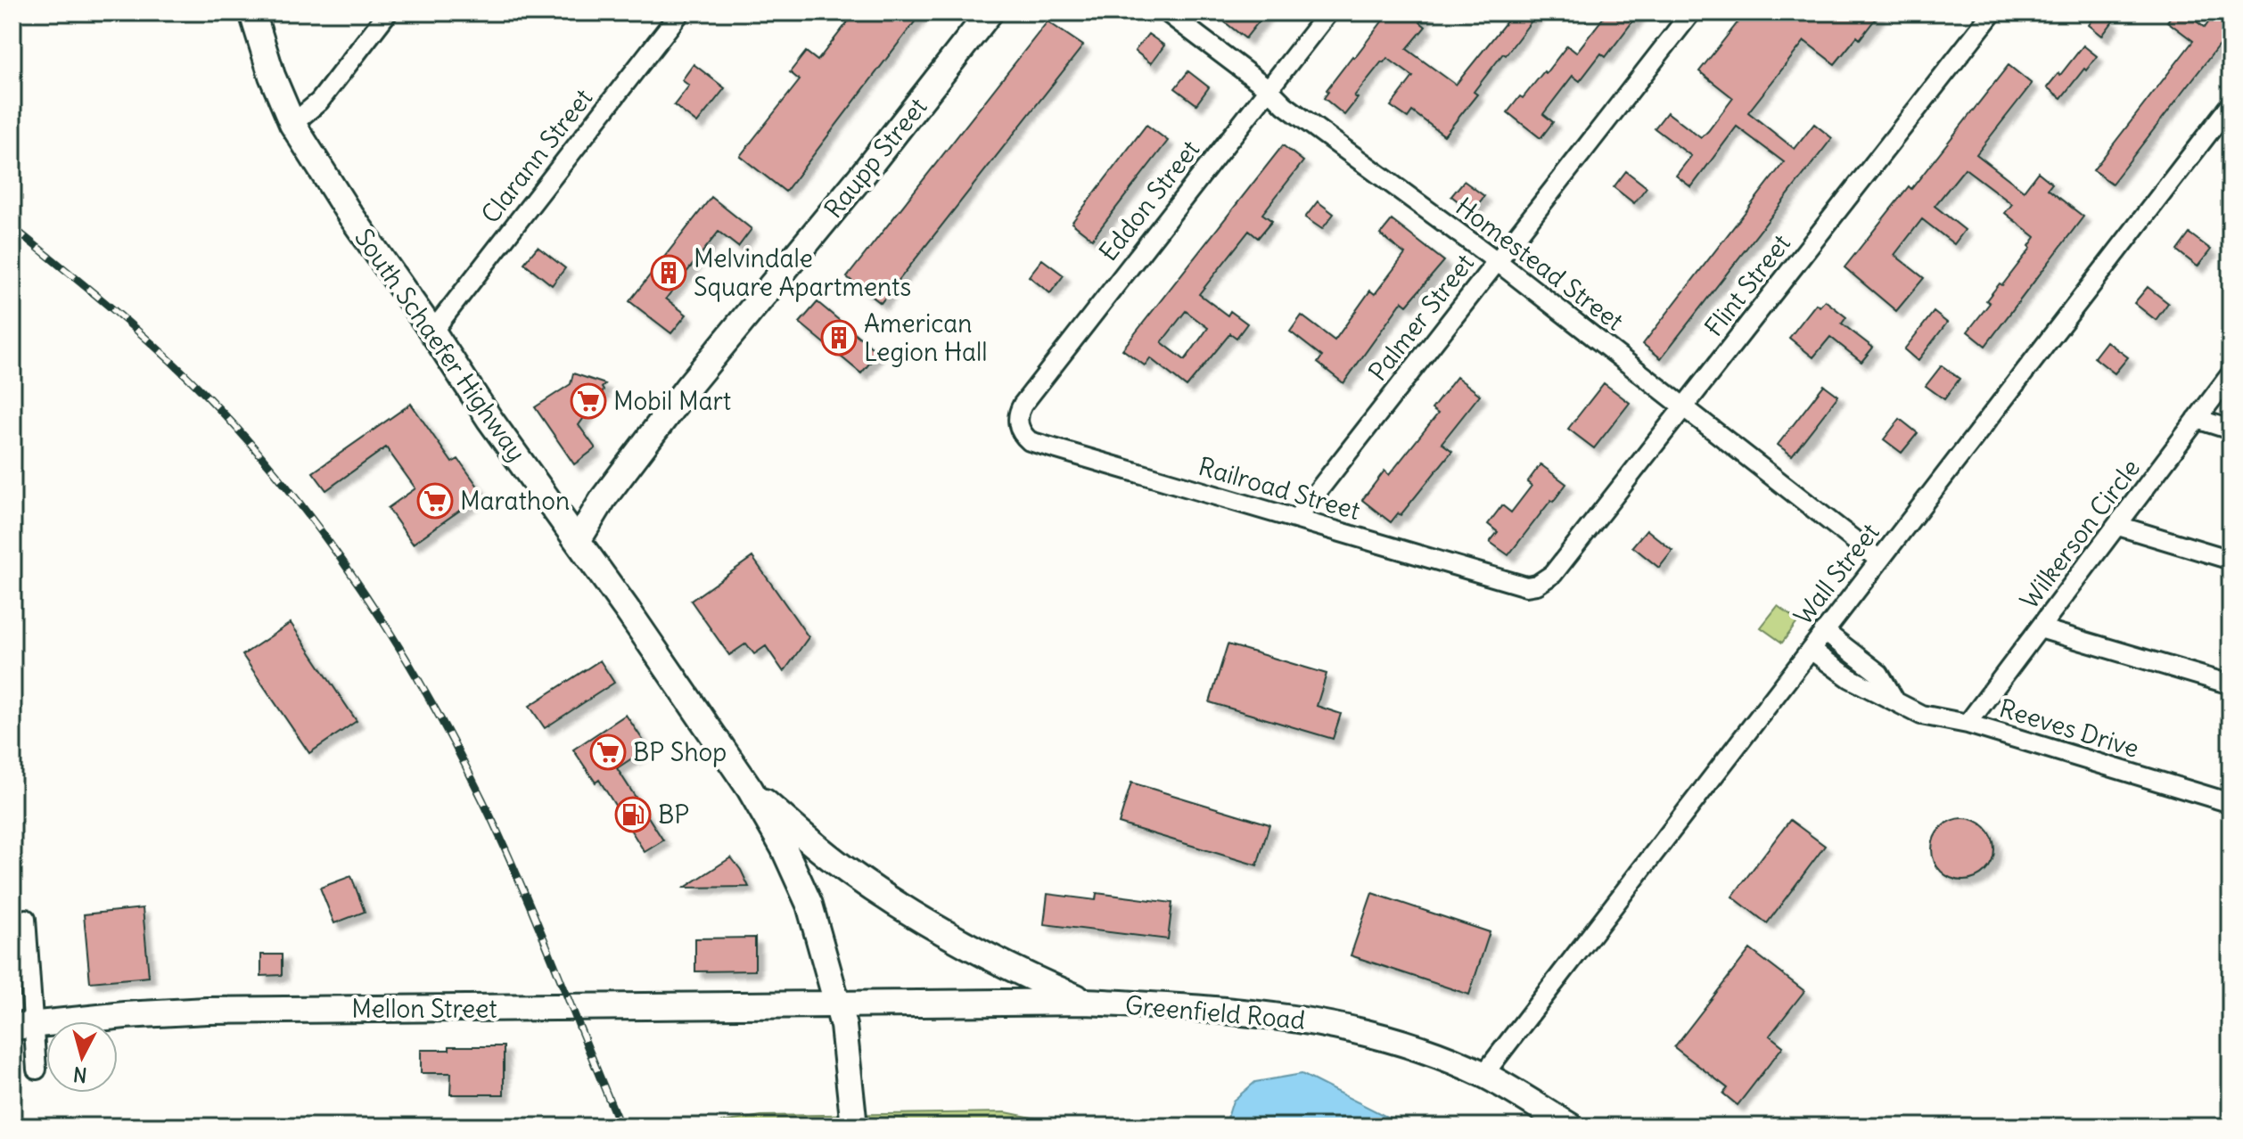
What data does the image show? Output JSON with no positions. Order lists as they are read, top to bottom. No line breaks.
{"streets":{"main road":["Raupp Street","South Schaefer Highway","Mellon Street","Greenfield Road"],"street":["Clarann Street","Eddon Street","Homestead Street","Flint Street","Palmer Street","Railroad Street","Wilkerson Circle","Wall Street","Reeves Drive"]},"crossings":[["Clarann Street","South Schaefer Highway"],["Raupp Street","South Schaefer Highway"],["Eddon Street","Homestead Street"],["Eddon Street","Railroad Street"],["Homestead Street","Flint Street"],["Homestead Street","Palmer Street"],["Homestead Street","Wall Street"],["Flint Street","Railroad Street"],["Palmer Street","Railroad Street"],["South Schaefer Highway","Mellon Street"],["South Schaefer Highway","Greenfield Road"],["Wilkerson Circle","Reeves Drive"],["Wall Street","Reeves Drive"],["Wall Street","Greenfield Road"],["Mellon Street","Greenfield Road"]],"places":{"building":["Melvindale Square Apartments","American Legion Hall"],"supermarket":["Mobil Mart","Marathon","BP Shop"],"fuel station":["BP"]},"north":"bottom"}
